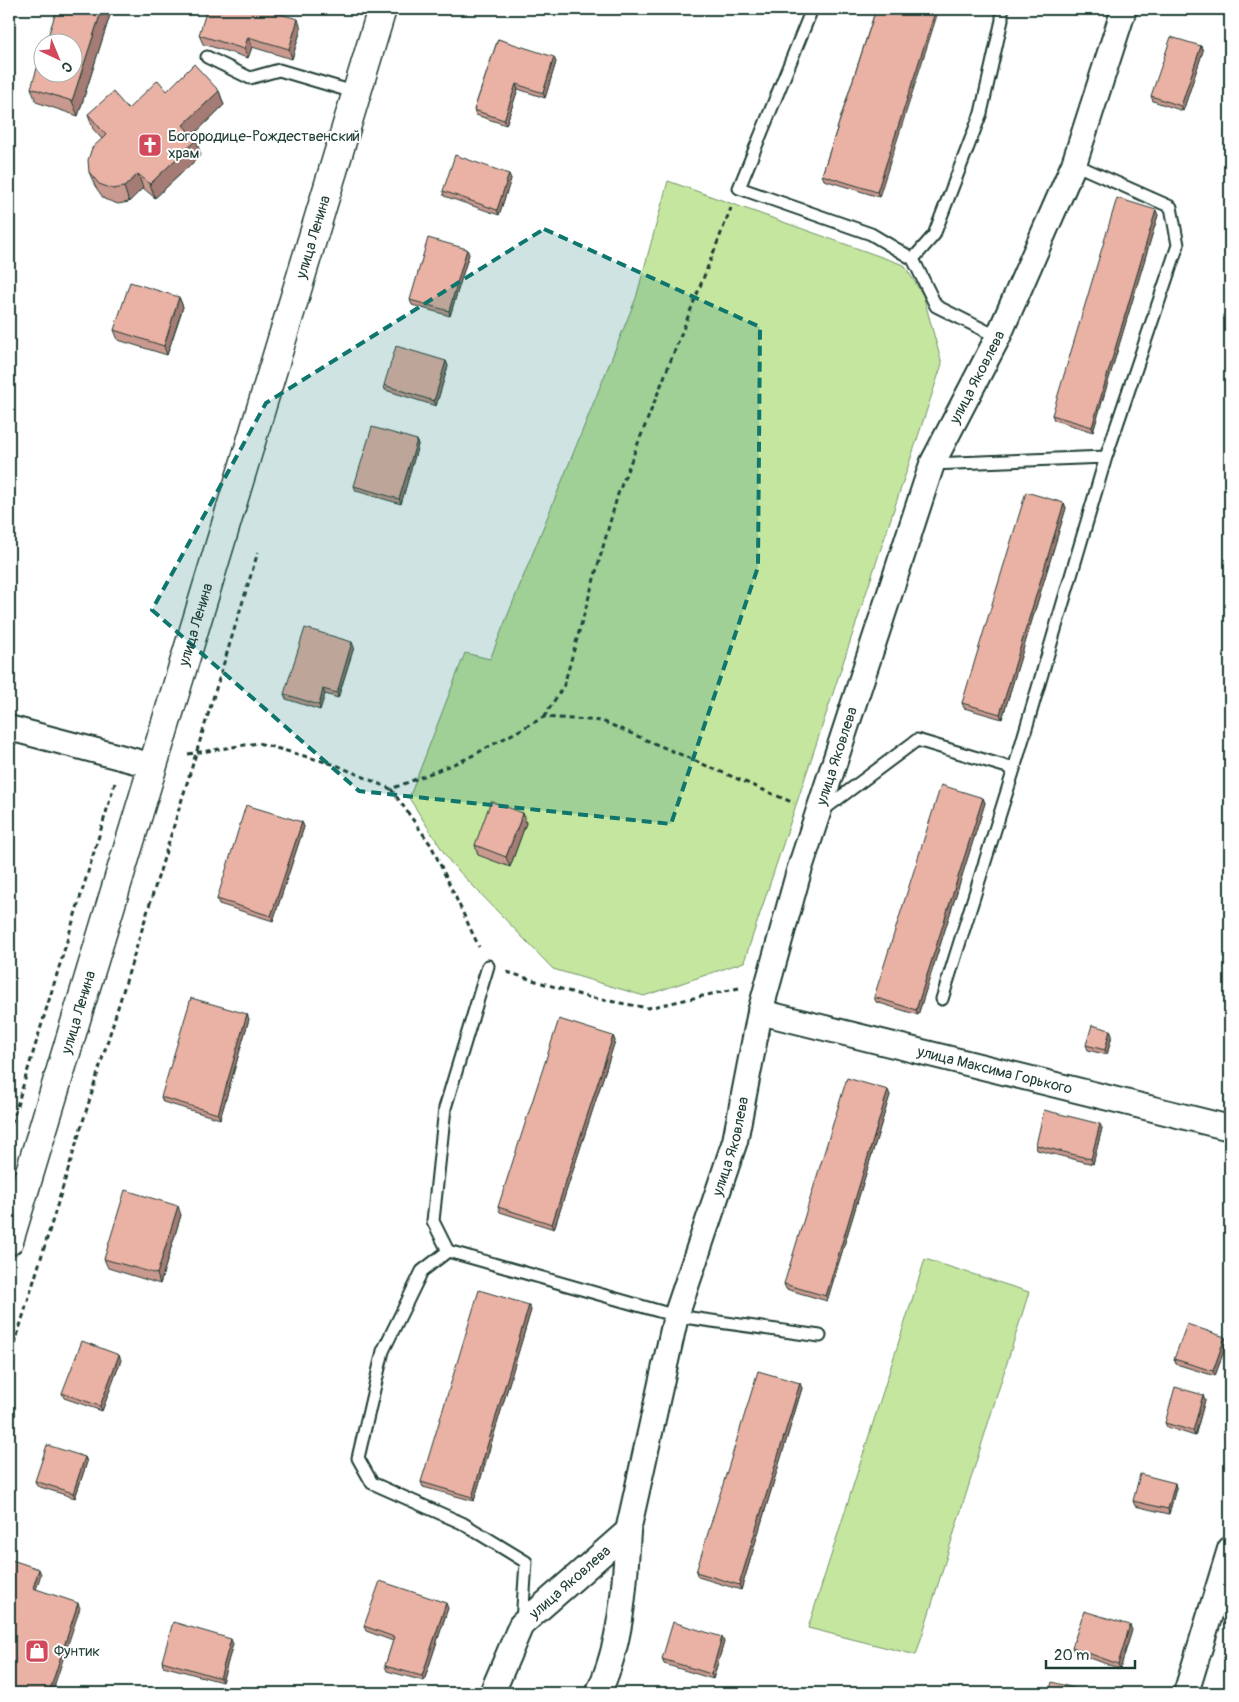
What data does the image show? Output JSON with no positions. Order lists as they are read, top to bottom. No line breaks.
{"streets":{"street":["улица Ленина","улица Яковлева","улица Максима Горького"]},"crossings":[["улица Яковлева","улица Максима Горького"]],"places":{"church":["Богородице-Рождественский храм"],"shop":["Фунтик"]},"scale_bar":"20 m","north":"bottom right"}
